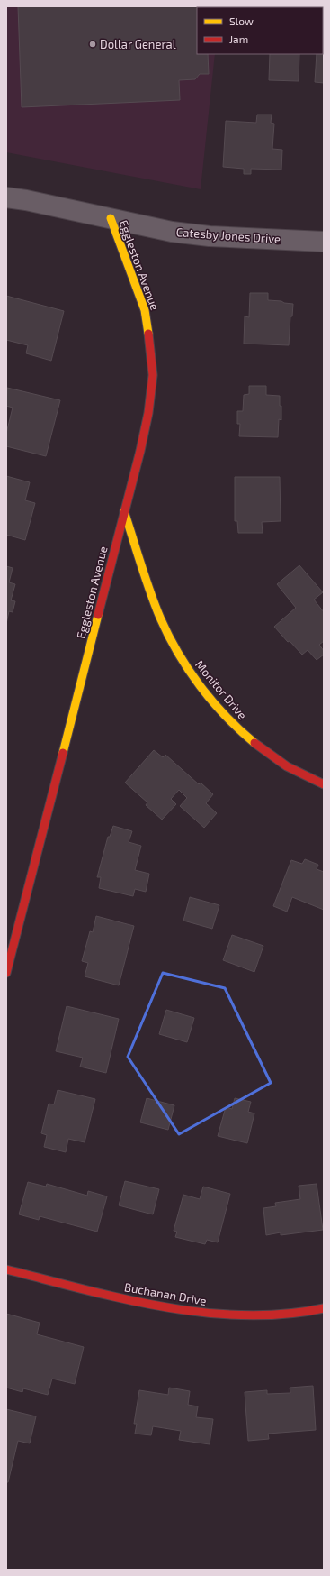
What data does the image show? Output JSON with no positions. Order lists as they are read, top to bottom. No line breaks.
{"streets":{"street":["Catesby Jones Drive","Eggleston Avenue","Monitor Drive","Buchanan Drive"]},"crossings":[["Catesby Jones Drive","Eggleston Avenue"],["Eggleston Avenue","Monitor Drive"]],"places":["Dollar General"],"legend":["Slow","Jam"]}
